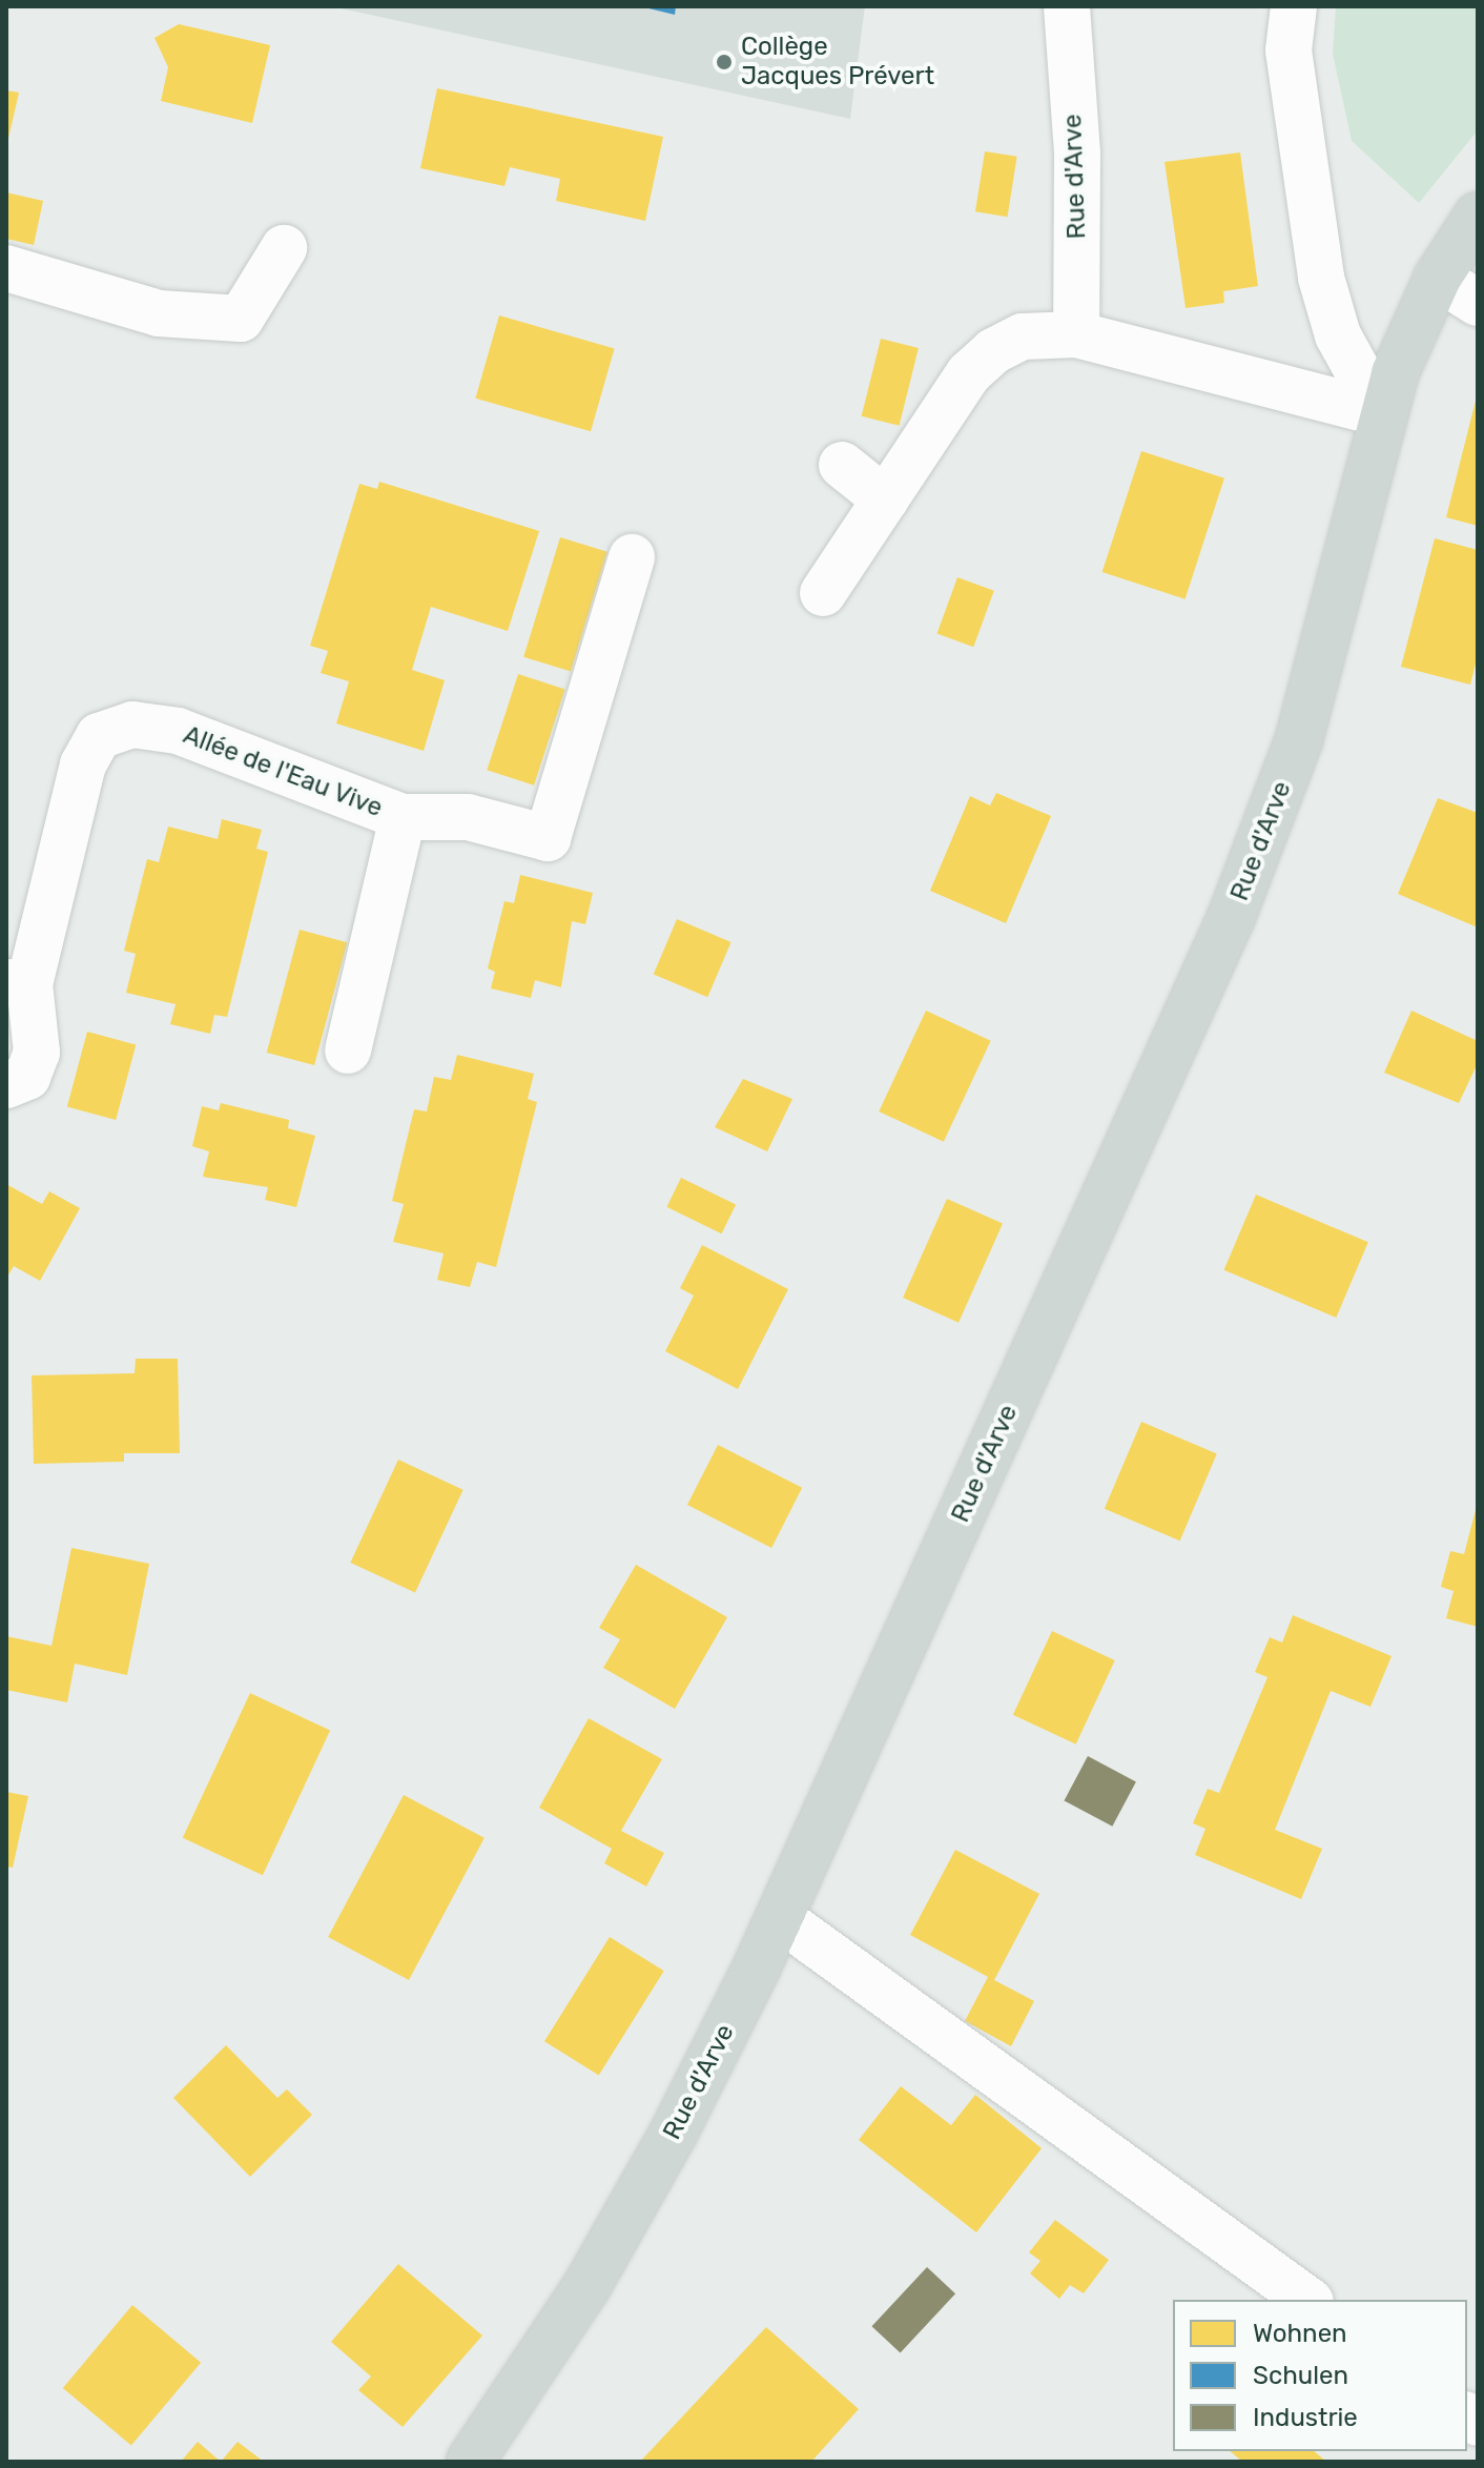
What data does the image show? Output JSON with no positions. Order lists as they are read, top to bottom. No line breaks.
{"streets":{"main road":["Rue d'Arve"],"street":["Allée de l'Eau Vive"]},"places":["Collège Jacques Prévert"],"legend":["Wohnen","Schulen","Industrie"]}
